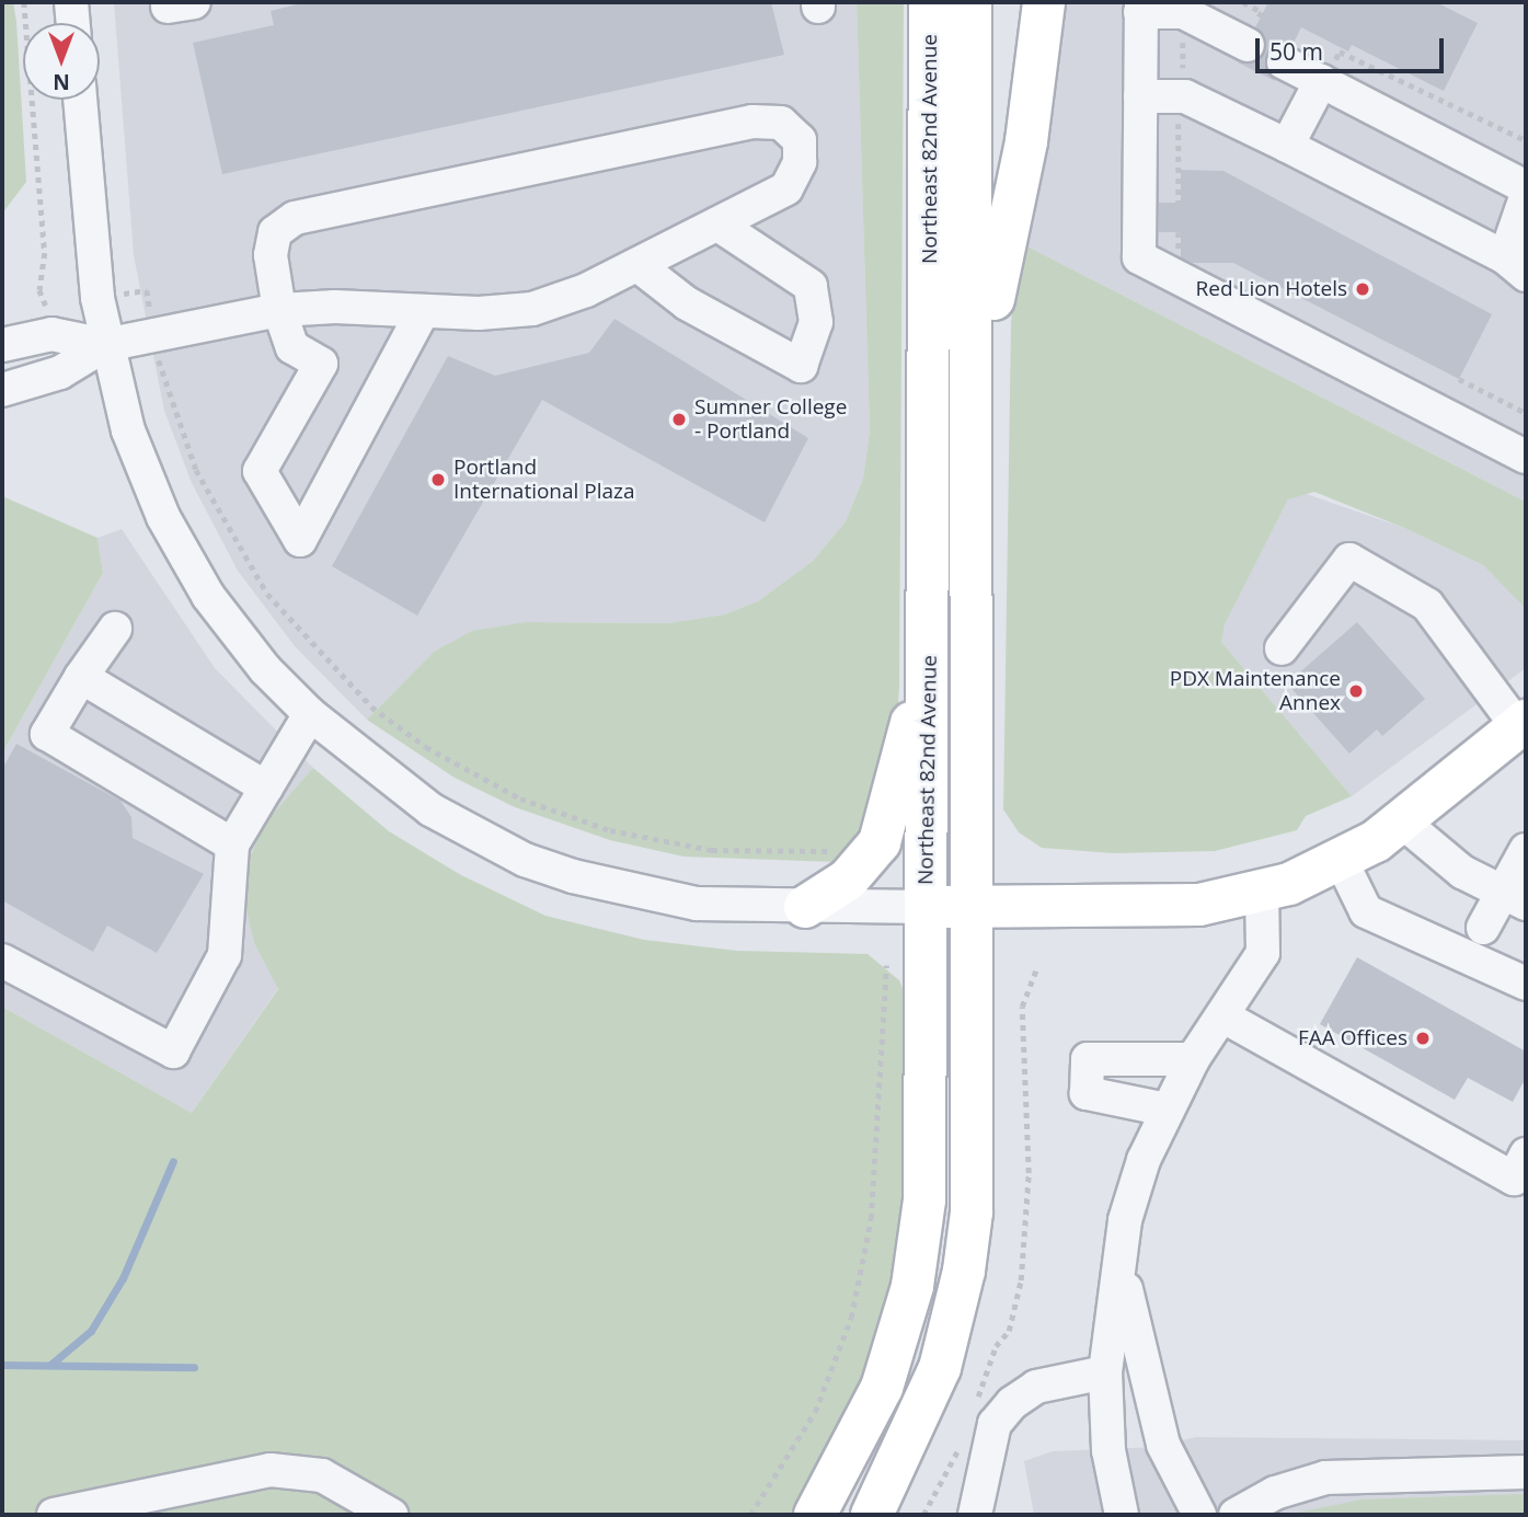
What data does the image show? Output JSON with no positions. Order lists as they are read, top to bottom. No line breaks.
{"streets":{"main road":["Northeast 82nd Avenue"]},"places":["Red Lion Hotels","Sumner College - Portland","Portland International Plaza","PDX Maintenance Annex","FAA Offices"],"scale_bar":"50 m","north":"bottom"}
